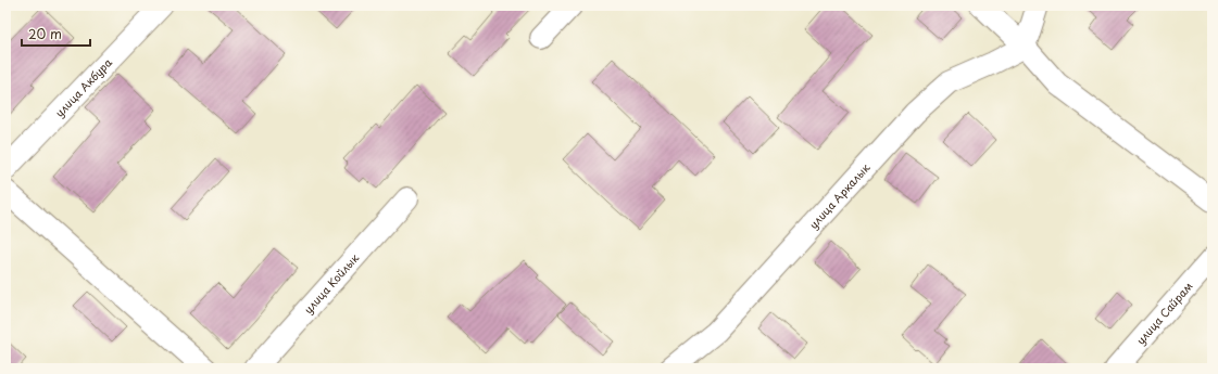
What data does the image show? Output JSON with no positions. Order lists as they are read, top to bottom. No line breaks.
{"streets":{"street":["улица Акбура","улица Аркалык","улица Койлык","улица Сайрам"]},"scale_bar":"20 m"}
